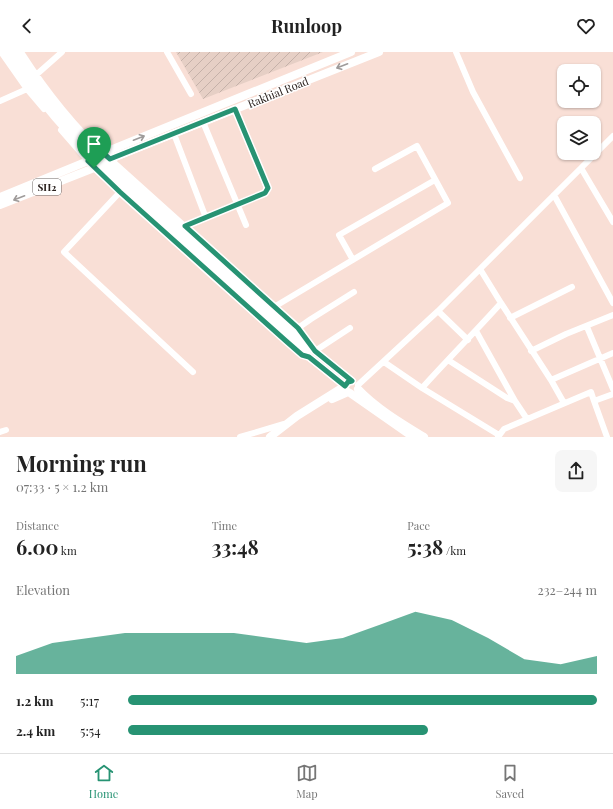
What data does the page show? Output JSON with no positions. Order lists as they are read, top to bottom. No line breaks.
{"streets":{"main road":["Rakhial Road","SH2"]},"page":{"header":"Runloop","heading":["Morning run","07:33 · 5 × 1.2 km"],"stats":[["Distance","6.00 km"],["Time","33:48"],["Pace","5:38 /km"]],"chart":["Elevation","232–244 m"],"list":[{"name":"1.2 km","note":"5:17"},{"name":"2.4 km","note":"5:54"}],"tabs":["Home","Map","Saved"]}}
